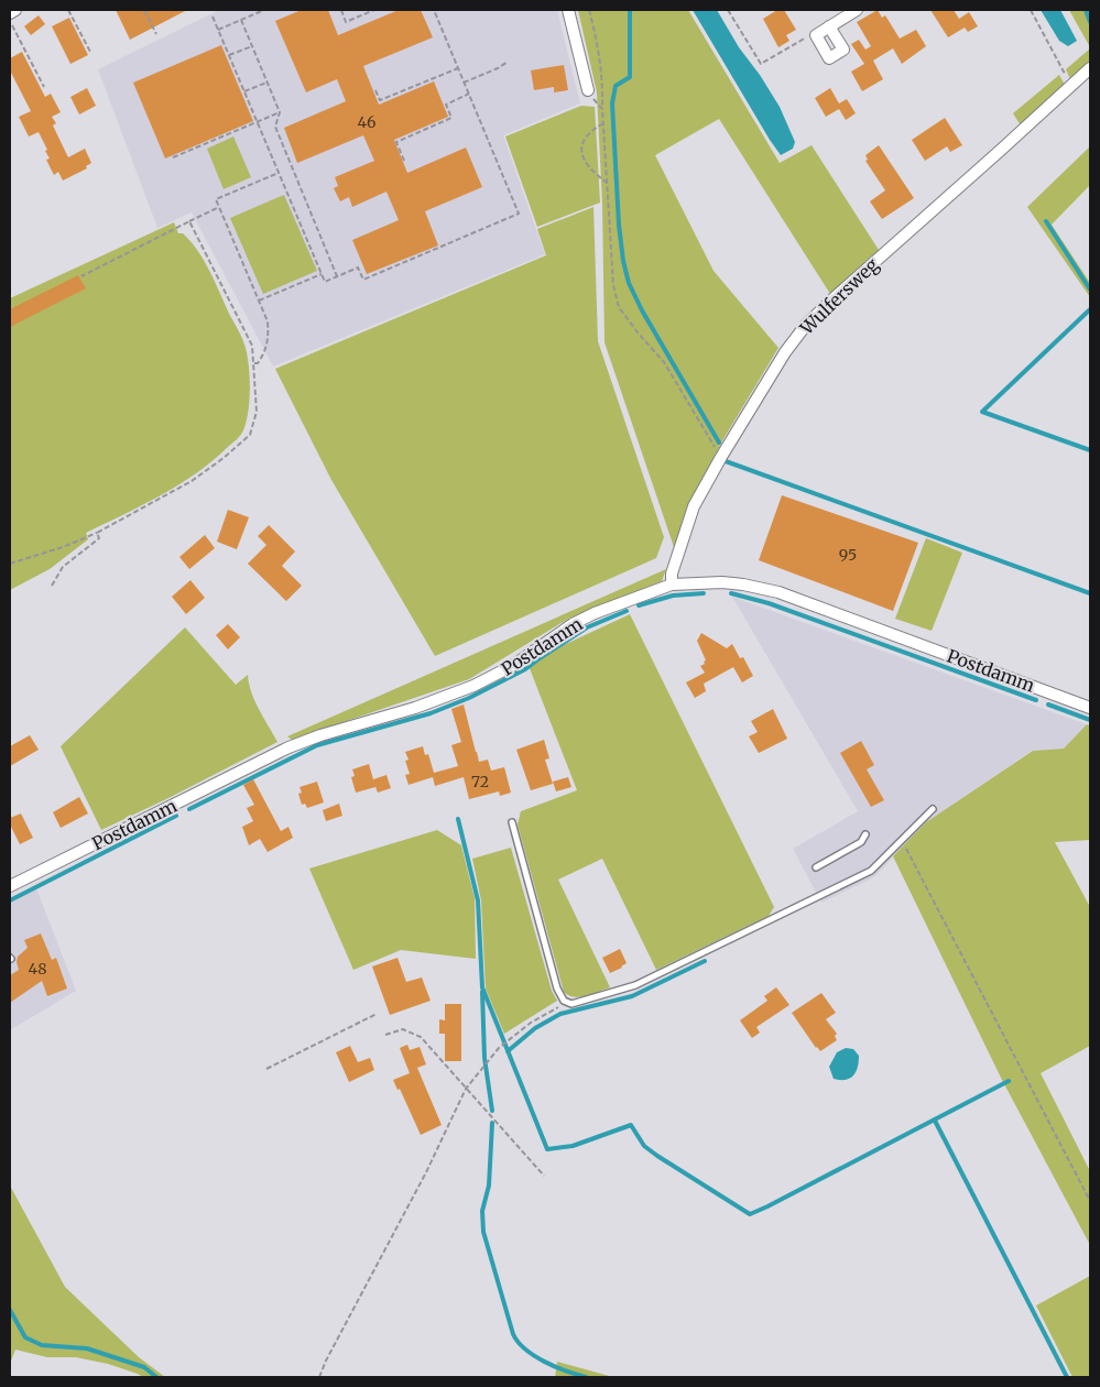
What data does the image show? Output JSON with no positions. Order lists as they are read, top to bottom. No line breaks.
{"streets":{"street":["Wulfersweg","Postdamm"]},"crossings":[["Wulfersweg","Postdamm"]],"house_numbers":["46","95","72","48"]}
